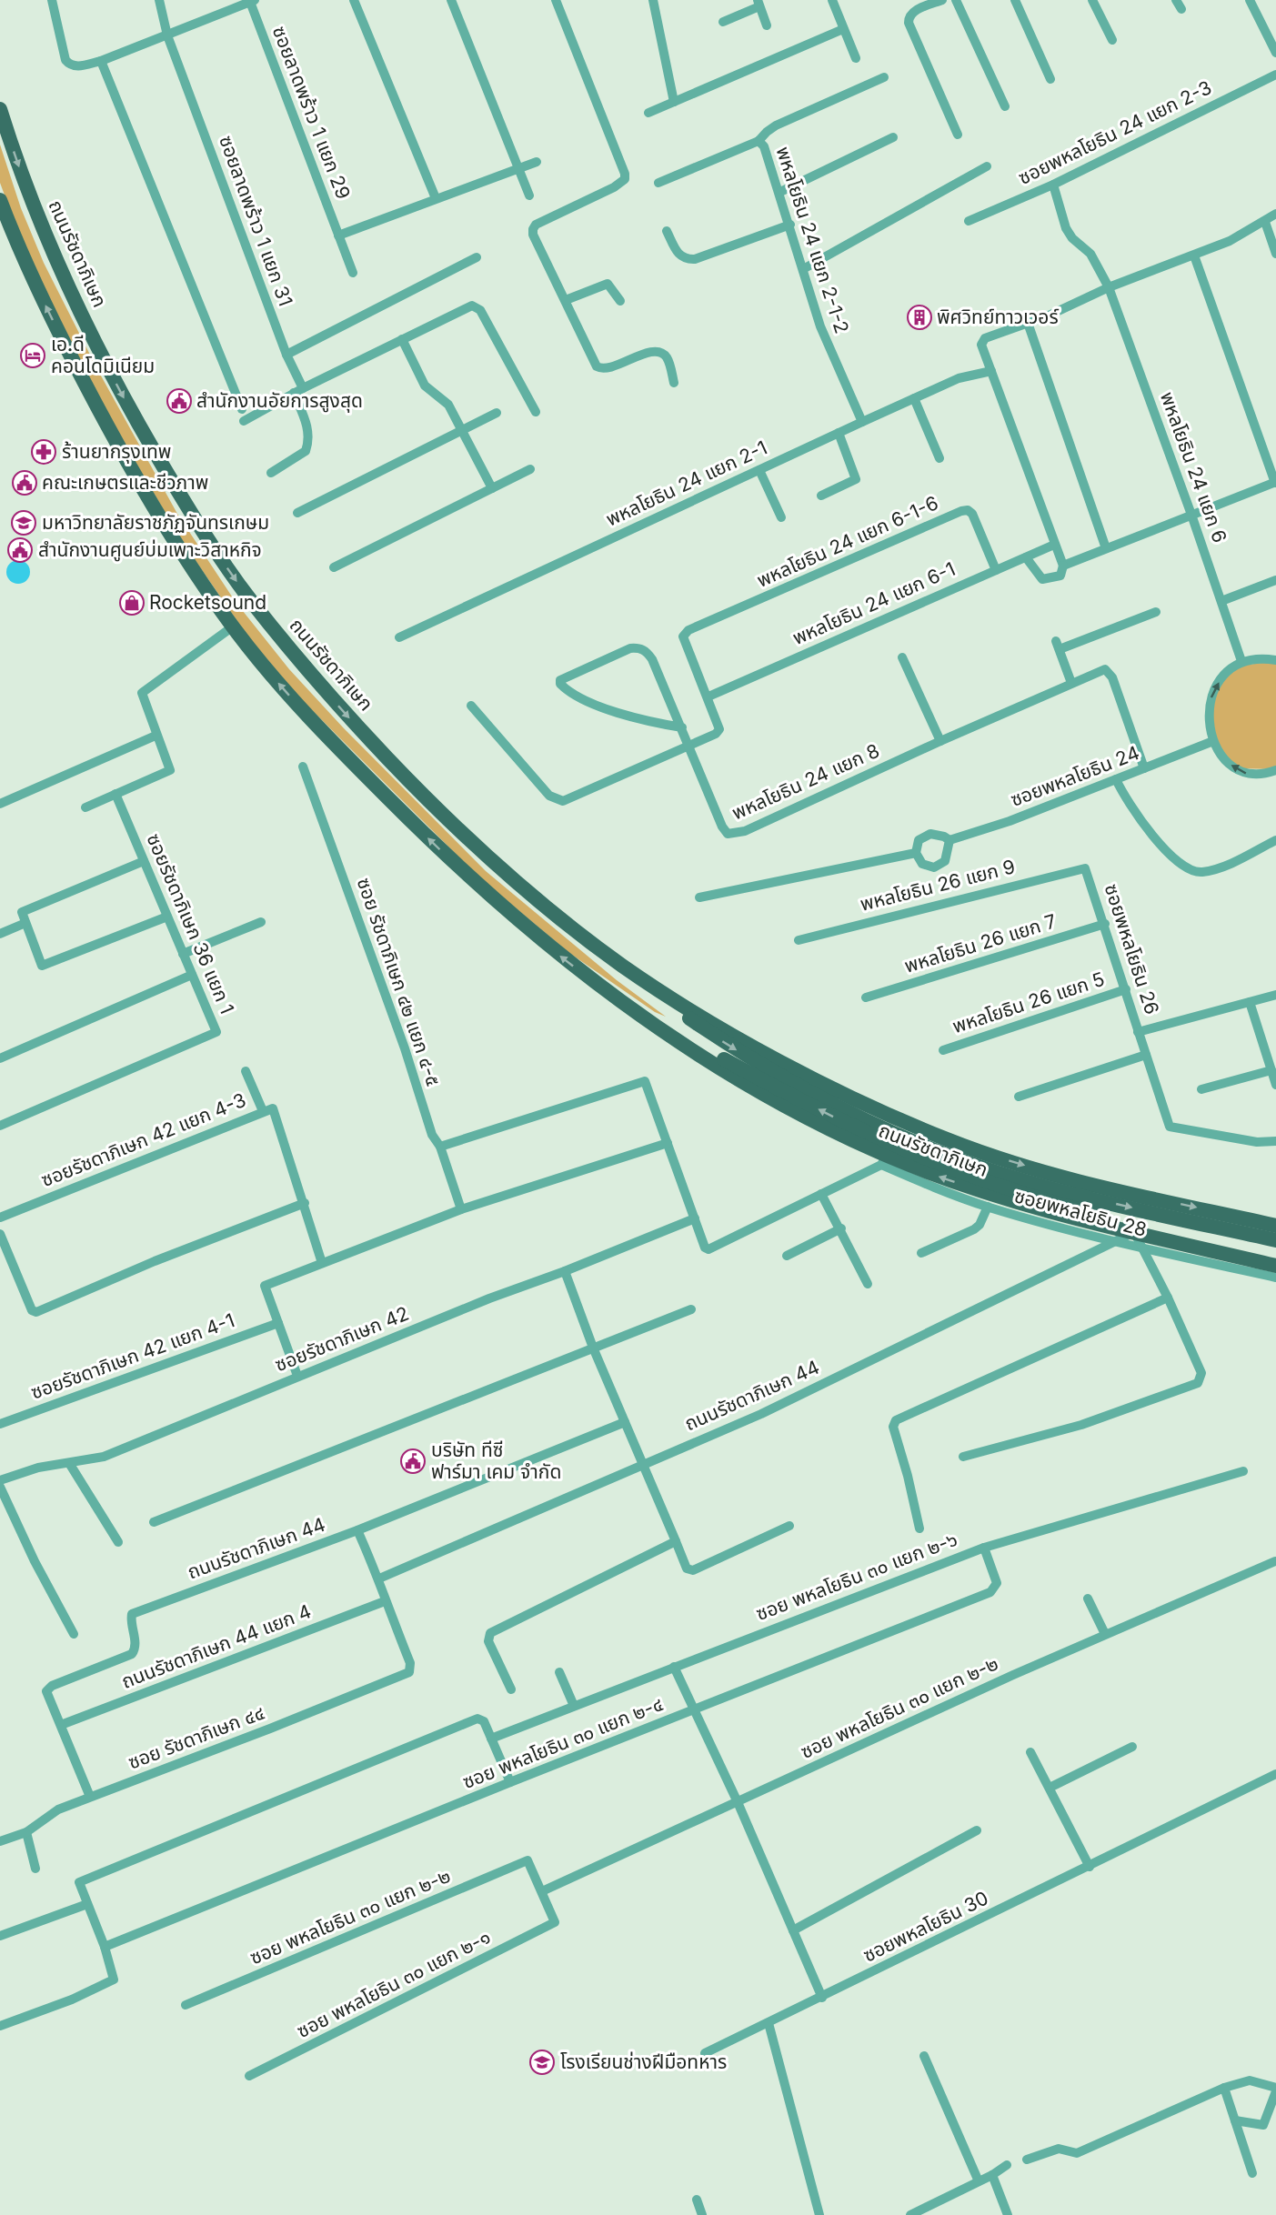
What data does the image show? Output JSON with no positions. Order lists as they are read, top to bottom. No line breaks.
{"streets":{"main road":["ถนนรัชดาภิเษก"],"street":["ซอยลาดพร้าว 1 แยก 29","ซอยพหลโยธิน 24 แยก 2-3","ซอยลาดพร้าว 1 แยก 31","พหลโยธิน 24 แยก 2-1-2","พหลโยธิน 24 แยก 6","พหลโยธิน 24 แยก 2-1","พหลโยธิน 24 แยก 6-1-6","พหลโยธิน 24 แยก 6-1","ซอยพหลโยธิน 24","พหลโยธิน 24 แยก 8","พหลโยธิน 26 แยก 9","ซอยรัชดาภิเษก 36 แยก 1","พหลโยธิน 26 แยก 7","ซอยพหลโยธิน 26","ซอย รัชดาภิเษก ๔๒ แยก ๔-๕","พหลโยธิน 26 แยก 5","ซอยรัชดาภิเษก 42 แยก 4-3","ซอยพหลโยธิน 28","ซอยรัชดาภิเษก 42","ซอยรัชดาภิเษก 42 แยก 4-1","ถนนรัชดาภิเษก 44","ซอย พหลโยธิน ๓๐ แยก ๒-๖","ถนนรัชดาภิเษก 44 แยก 4","ซอย พหลโยธิน ๓๐ แยก ๒-๒","ซอย รัชดาภิเษก ๔๔","ซอย พหลโยธิน ๓๐ แยก ๒-๔","ซอยพหลโยธิน 30","ซอย พหลโยธิน ๓๐ แยก ๒-๑"]},"crossings":[["ซอยพหลโยธิน 24 แยก 2-3","พหลโยธิน 24 แยก 6"],["พหลโยธิน 24 แยก 2-1-2","พหลโยธิน 24 แยก 2-1"],["ถนนรัชดาภิเษก","ซอยพหลโยธิน 28"],["ถนนรัชดาภิเษก","ถนนรัชดาภิเษก 44"],["พหลโยธิน 24 แยก 6-1-6","พหลโยธิน 24 แยก 6-1"],["ซอยพหลโยธิน 24","พหลโยธิน 24 แยก 8"],["พหลโยธิน 26 แยก 9","ซอยพหลโยธิน 26"],["พหลโยธิน 26 แยก 7","ซอยพหลโยธิน 26"],["ซอยพหลโยธิน 26","พหลโยธิน 26 แยก 5"],["ซอยพหลโยธิน 28","ถนนรัชดาภิเษก 44"],["ถนนรัชดาภิเษก 44","ถนนรัชดาภิเษก 44 แยก 4"],["ถนนรัชดาภิเษก 44","ซอย รัชดาภิเษก ๔๔"],["ซอย พหลโยธิน ๓๐ แยก ๒-๖","ซอย พหลโยธิน ๓๐ แยก ๒-๔"],["ถนนรัชดาภิเษก 44 แยก 4","ซอย รัชดาภิเษก ๔๔"],["ซอย พหลโยธิน ๓๐ แยก ๒-๒","ซอย พหลโยธิน ๓๐ แยก ๒-๑"]],"places":{"building":["พิศวิทย์ทาวเวอร์"],"hotel":["เอ.ดี คอนโดมิเนียม"],"public building":["สำนักงานอัยการสูงสุด","คณะเกษตรและชีวภาพ","สำนักงานศูนย์บ่มเพาะวิสาหกิจ","บริษัท ทีซี ฟาร์มา เคม จำกัด"],"pharmacy":["ร้านยากรุงเทพ"],"school or university":["มหาวิทยาลัยราชภัฏจันทรเกษม","โรงเรียนช่างฝีมือทหาร"],"shop":["Rocketsound"]}}
